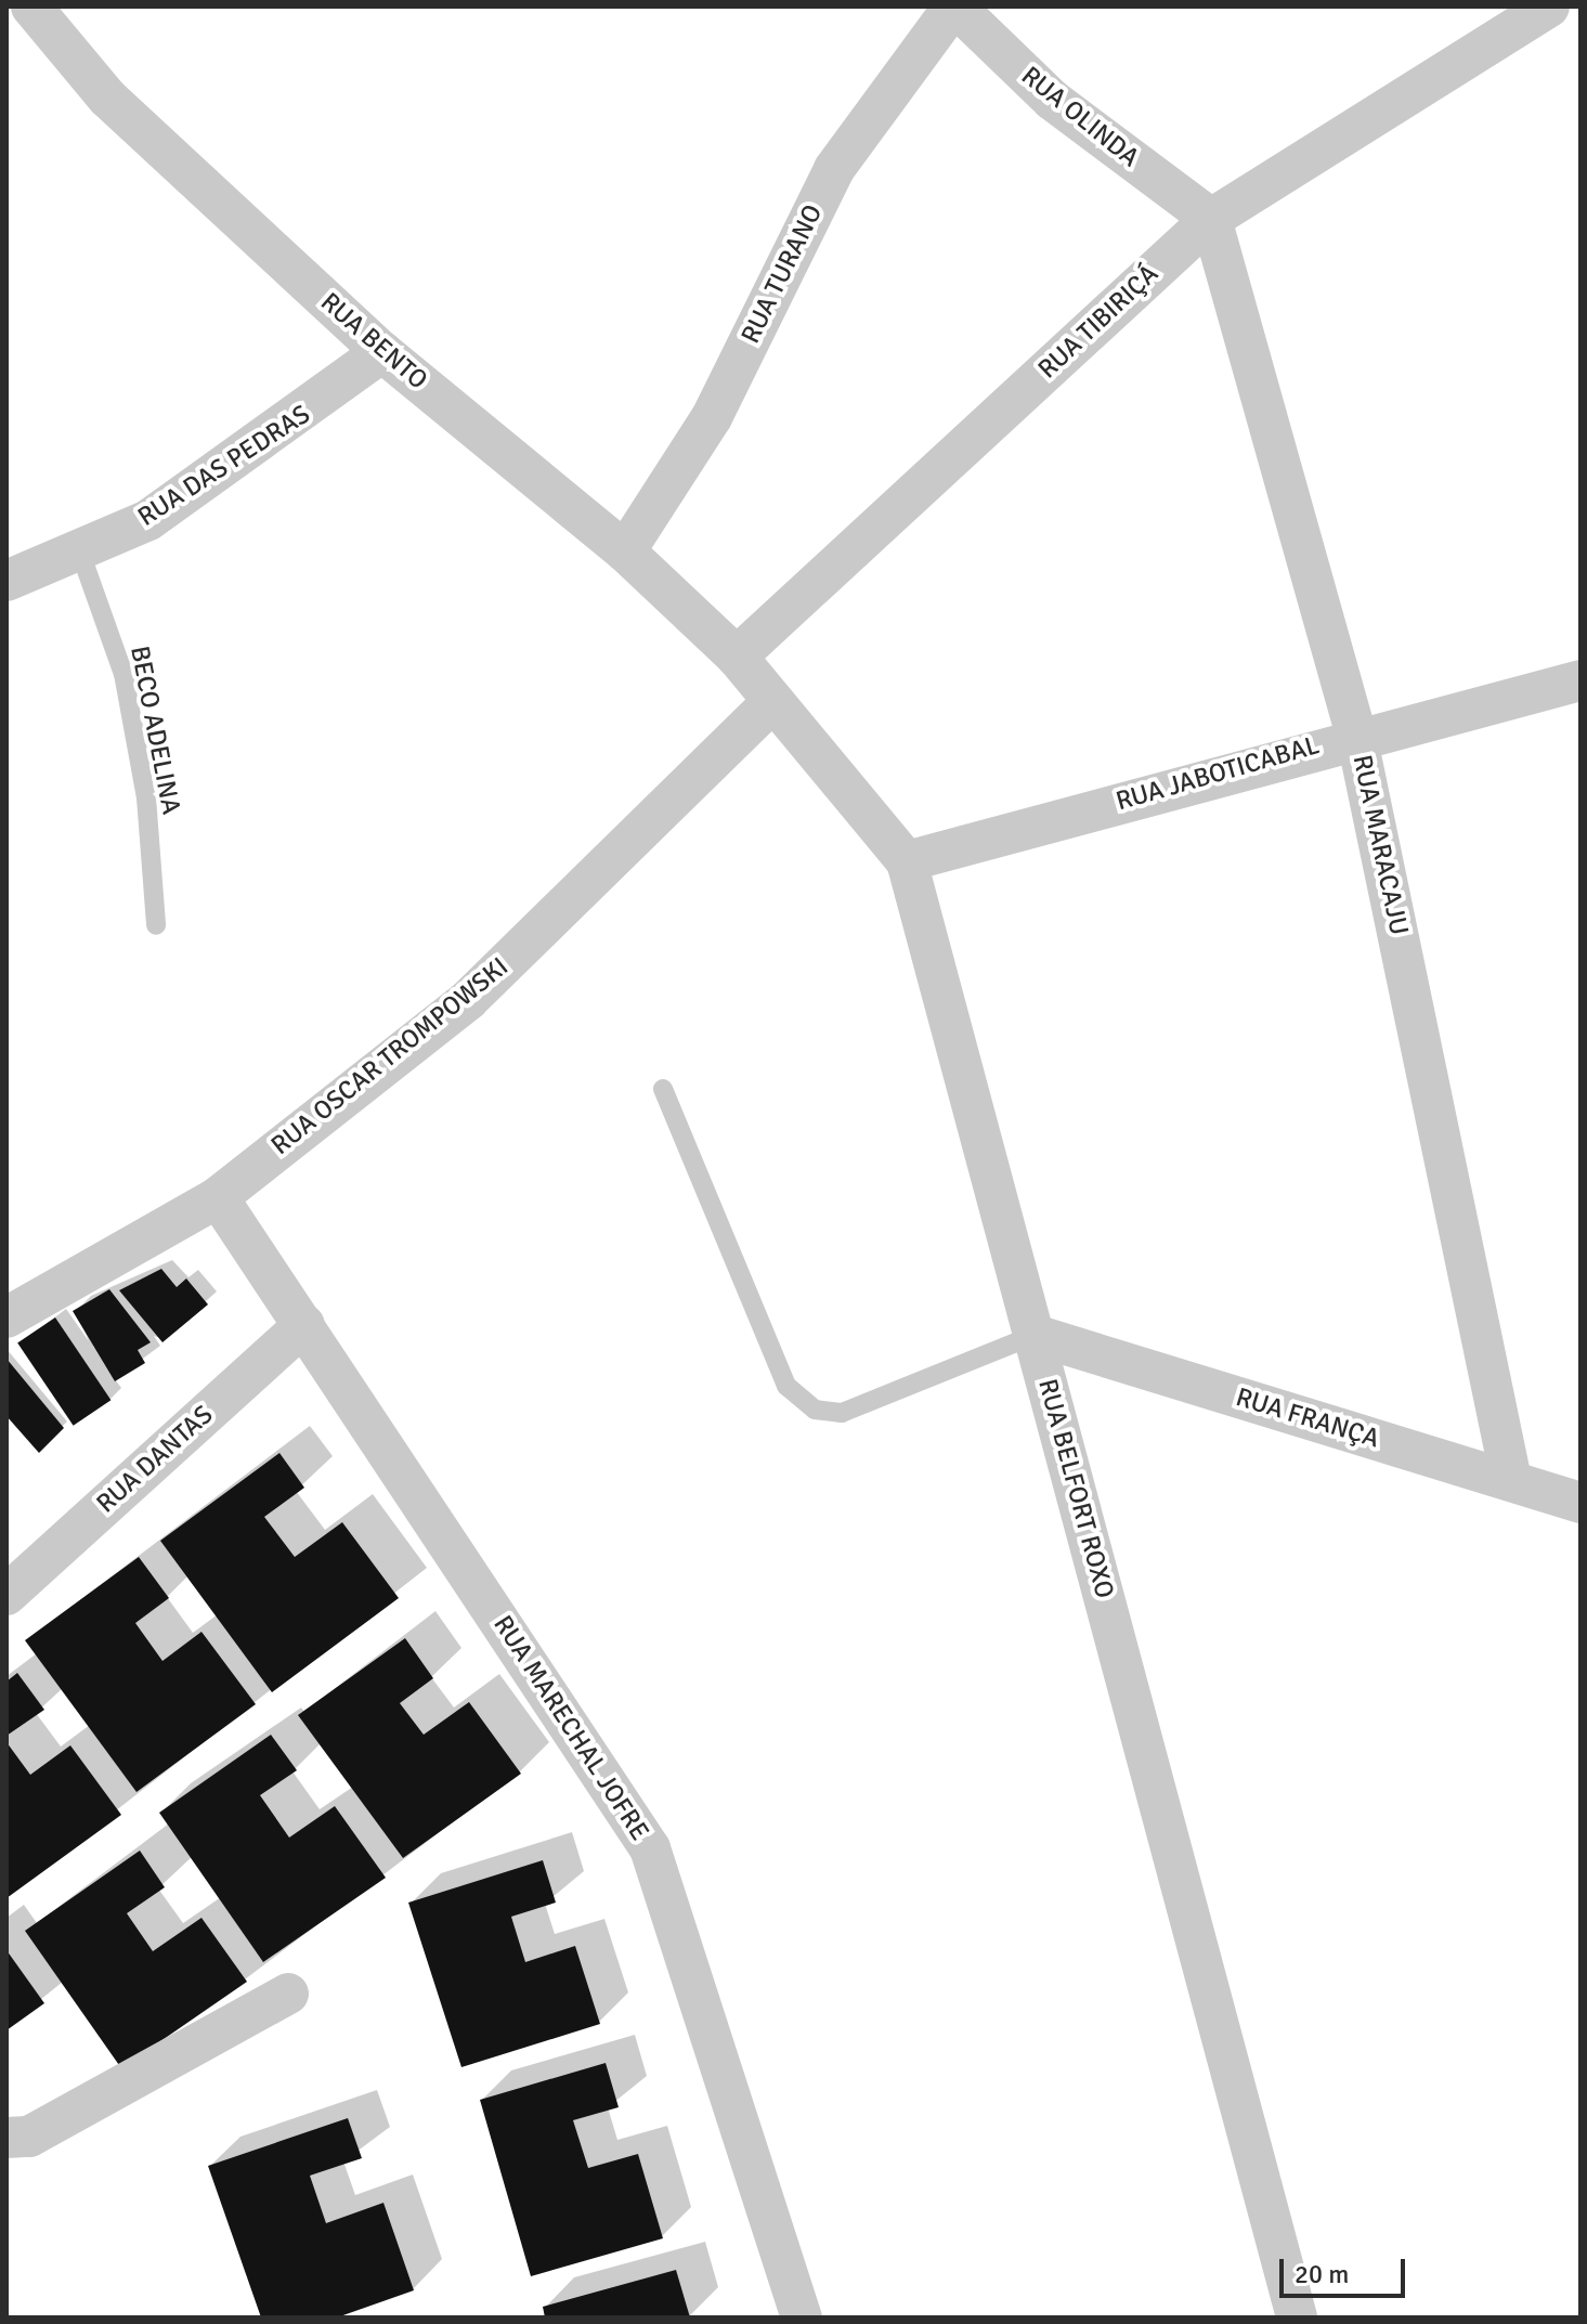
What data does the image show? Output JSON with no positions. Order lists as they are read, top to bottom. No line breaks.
{"streets":{"street":["RUA OLINDA","RUA TURANO","RUA TIBIRIÇÁ","RUA BENTO","RUA DAS PEDRAS","RUA JABOTICABAL","RUA MARACAJU","RUA OSCAR TROMPOWSKI","RUA FRANÇA","RUA DANTAS","RUA BELFORT ROXO","RUA MARECHAL JOFRE"],"lane":["BECO ADELINA"]},"crossings":[["RUA OLINDA","RUA TURANO"],["RUA OLINDA","RUA TIBIRIÇÁ"],["RUA OLINDA","RUA MARACAJU"],["RUA TURANO","RUA BENTO"],["RUA TIBIRIÇÁ","RUA BENTO"],["RUA TIBIRIÇÁ","RUA MARACAJU"],["RUA BENTO","RUA DAS PEDRAS"],["RUA DAS PEDRAS","BECO ADELINA"],["RUA JABOTICABAL","RUA MARACAJU"],["RUA JABOTICABAL","RUA BELFORT ROXO"],["RUA MARACAJU","RUA FRANÇA"],["RUA OSCAR TROMPOWSKI","RUA BELFORT ROXO"],["RUA OSCAR TROMPOWSKI","RUA MARECHAL JOFRE"],["RUA FRANÇA","RUA BELFORT ROXO"],["RUA DANTAS","RUA MARECHAL JOFRE"]],"scale_bar":"20 m"}
